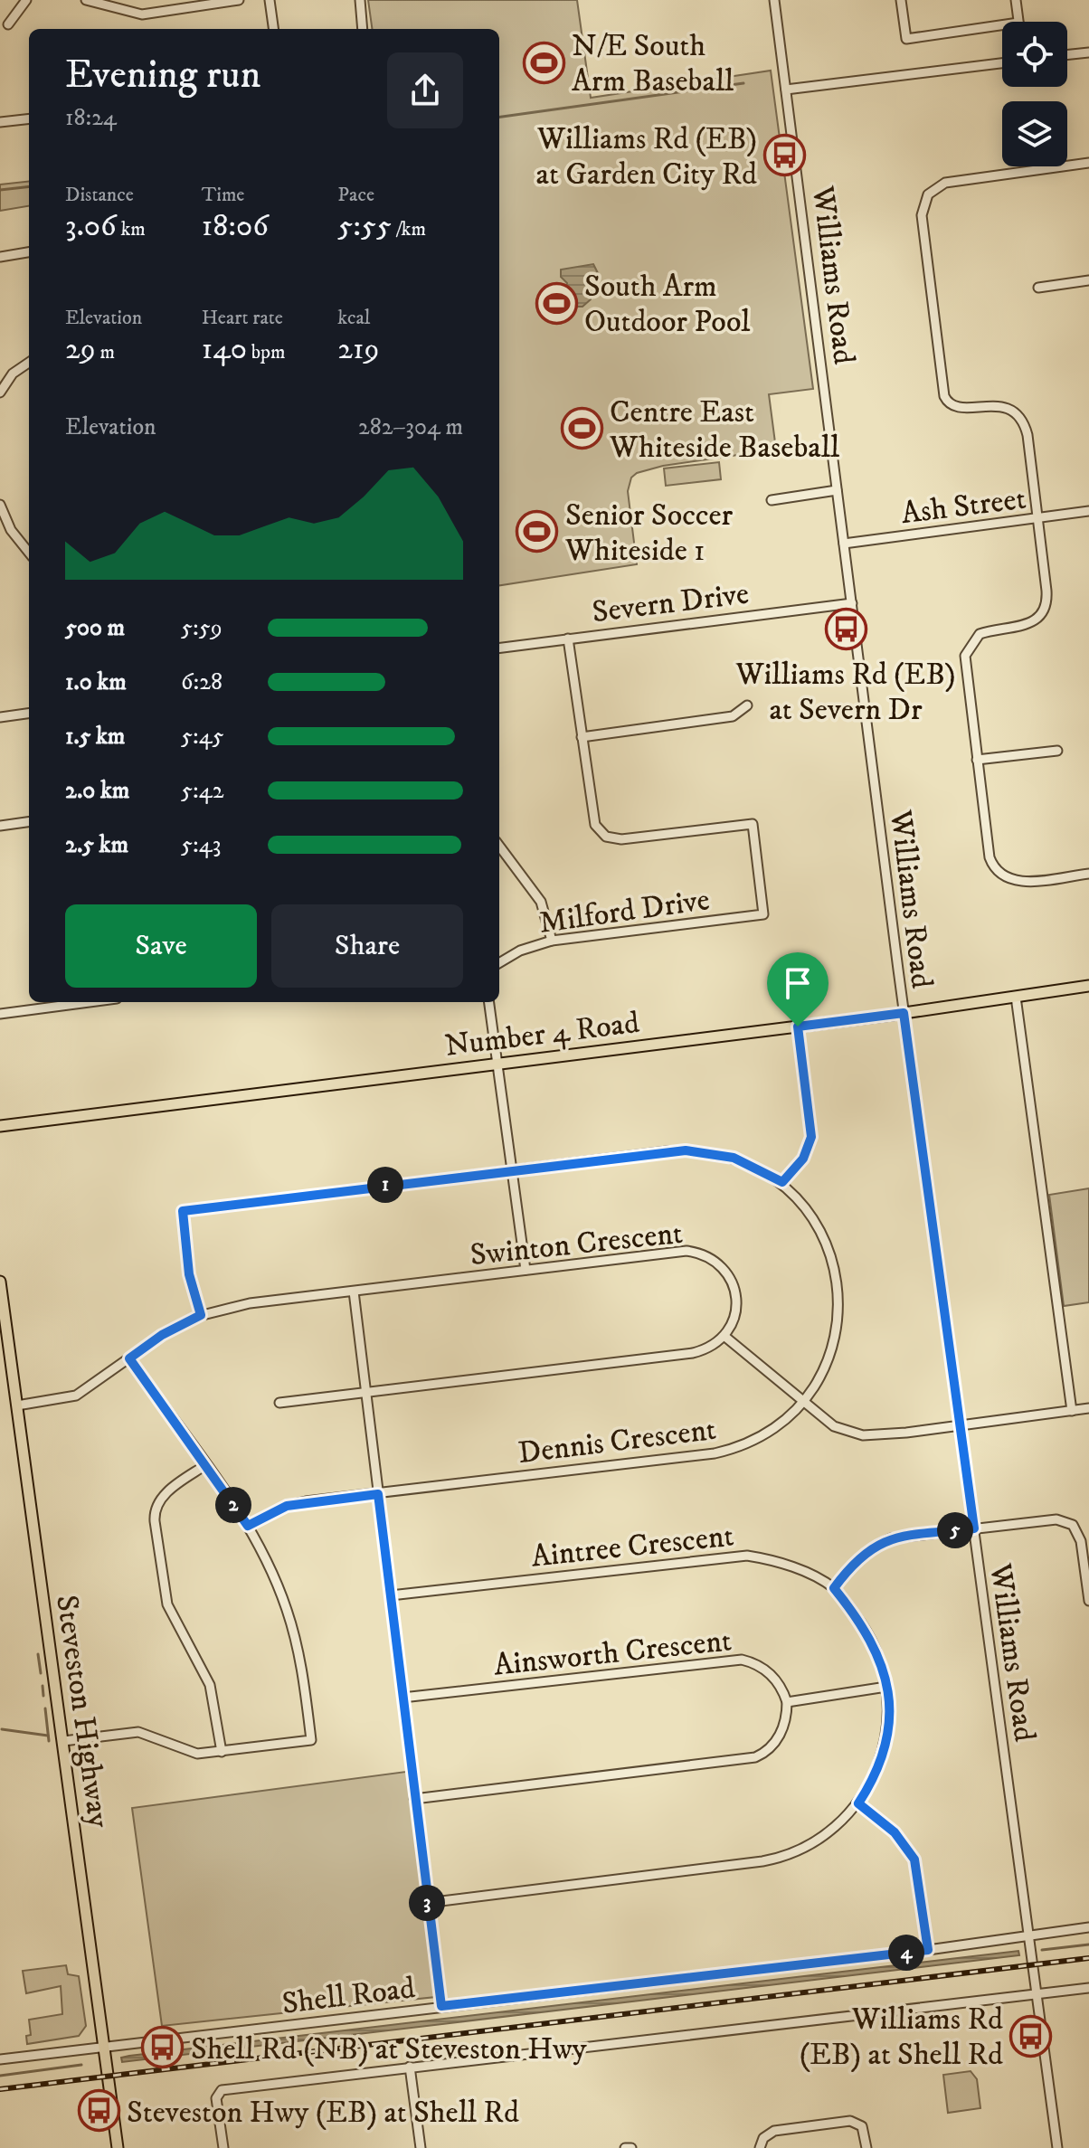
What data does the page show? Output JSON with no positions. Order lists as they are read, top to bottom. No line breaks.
{"streets":{"main road":["Number 4 Road","Steveston Highway"],"street":["Williams Road","Ash Street","Severn Drive","Milford Drive","Swinton Crescent","Dennis Crescent","Aintree Crescent","Ainsworth Crescent","Shell Road"]},"crossings":[["Williams Road","Ash Street"],["Williams Road","Severn Drive"],["Williams Road","Number 4 Road"],["Williams Road","Shell Road"],["Swinton Crescent","Dennis Crescent"],["Swinton Crescent","Steveston Highway"],["Steveston Highway","Shell Road"]],"places":{"sports":["N/E South Arm Baseball","South Arm Outdoor Pool","Centre East Whiteside Baseball","Senior Soccer Whiteside 1"],"bus stop":["Williams Rd (EB) at Garden City Rd","Williams Rd (EB) at Severn Dr","Williams Rd (EB) at Shell Rd","Shell Rd (NB) at Steveston Hwy","Steveston Hwy (EB) at Shell Rd"]},"page":{"heading":["Evening run","18:24"],"stats":[["Distance","3.06 km"],["Time","18:06"],["Pace","5:55 /km"],["Elevation","29 m"],["Heart rate","140 bpm"],["kcal","219"]],"chart":["Elevation","282–304 m"],"list":[{"name":"500 m","note":"5:59"},{"name":"1.0 km","note":"6:28"},{"name":"1.5 km","note":"5:45"},{"name":"2.0 km","note":"5:42"},{"name":"2.5 km","note":"5:43"}],"buttons":["Save","Share"],"pins":["1","2","5","3","4"]}}
